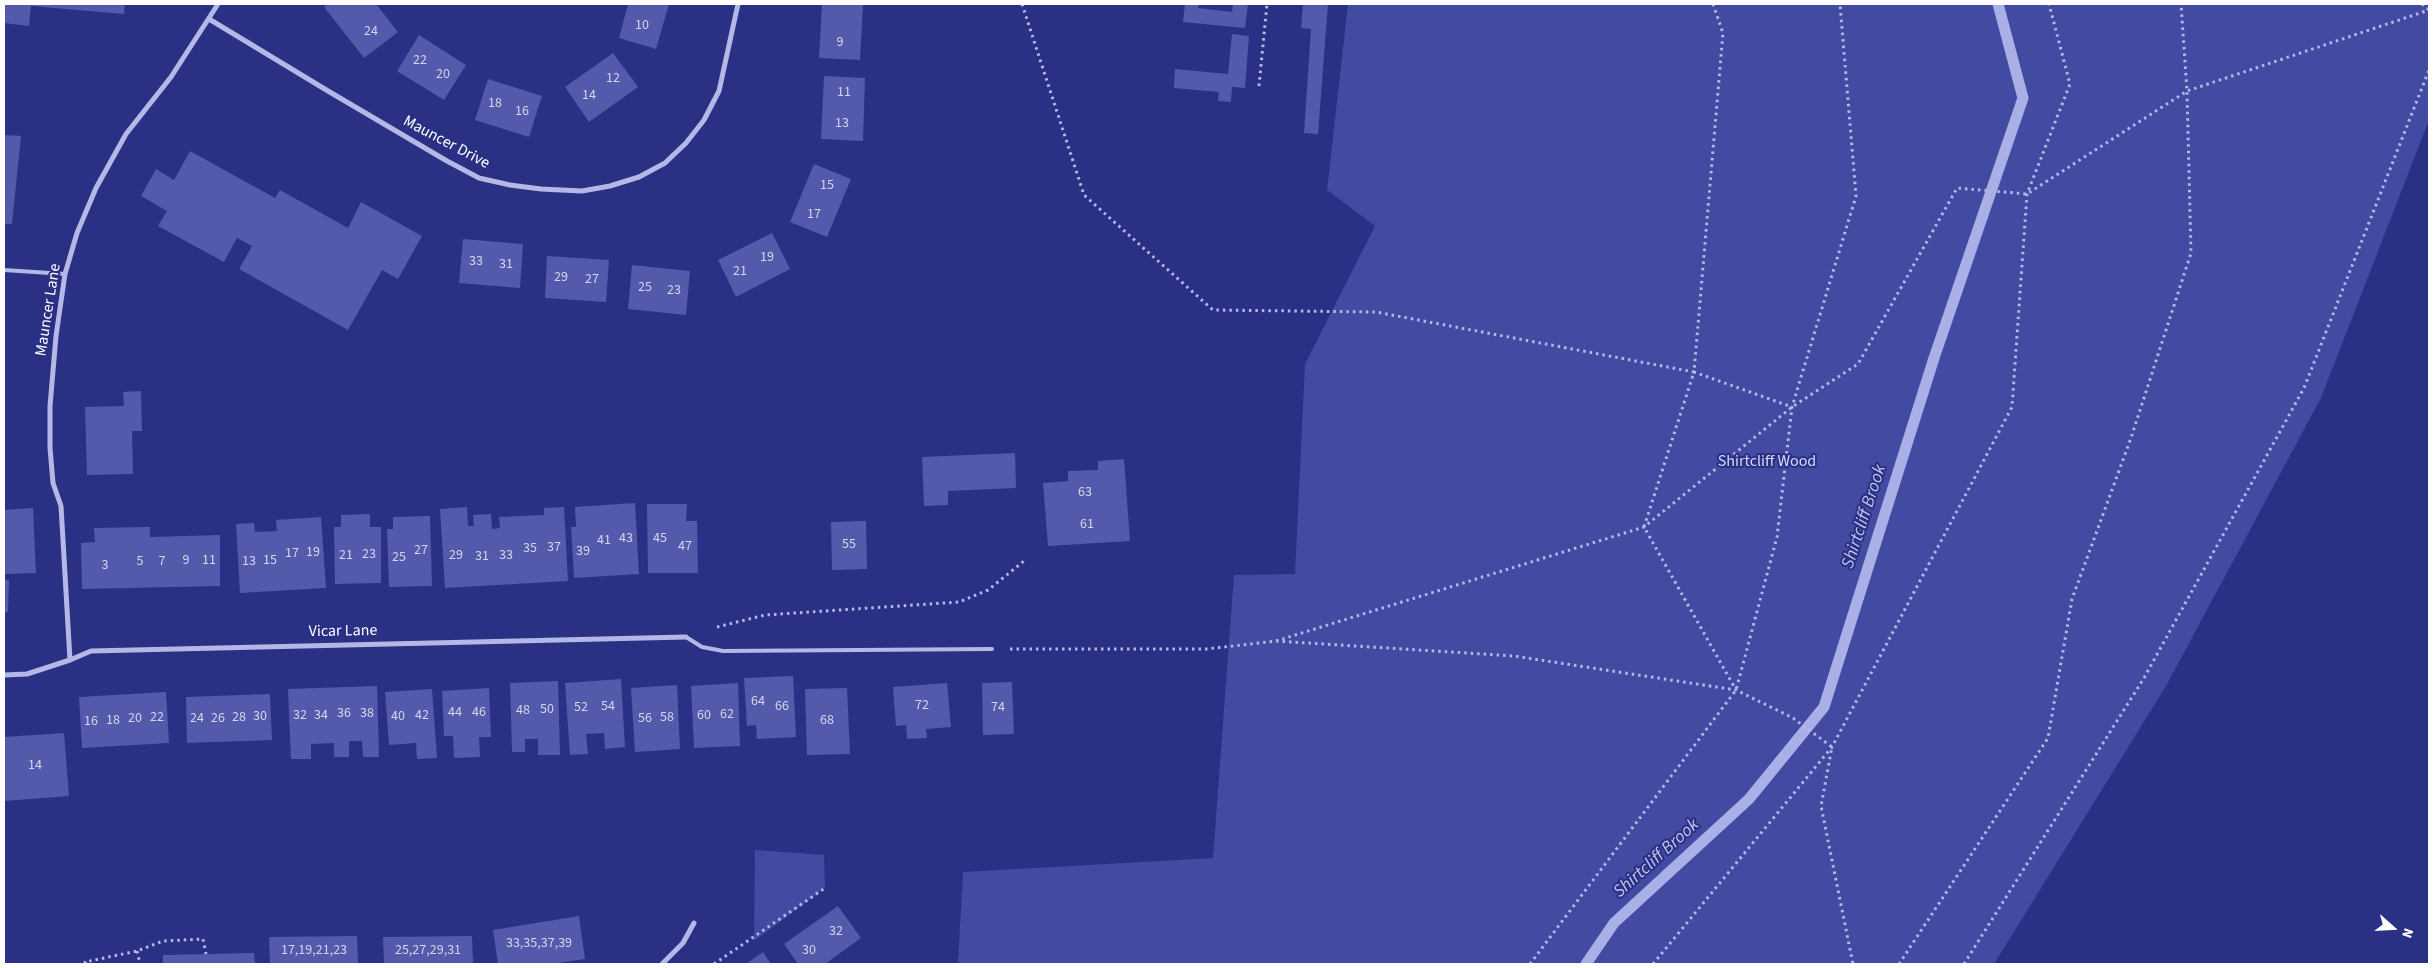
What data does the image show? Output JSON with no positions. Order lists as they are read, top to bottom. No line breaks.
{"streets":{"street":["Mauncer Drive","Mauncer Lane","Vicar Lane"]},"crossings":[["Mauncer Drive","Mauncer Lane"],["Mauncer Lane","Vicar Lane"]],"water":["Shirtcliff Brook"],"parks":["Shirtcliff Wood"],"house_numbers":["10","24","9","22","20","12","11","14","18","16","13","15","17","19","33","31","21","29","27","25","23","63","61","43","45","41","55","47","37","35","27","39","19","17","23","21","29","33","31","25","9","11","15","5","7","13","3","64","72","54","66","52","74","50","48","44","46","36","38","62","32","34","42","60","30","40","22","28","58","20","24","26","56","18","68","16","14","32","33,35,37,39","17,19,21,23","25,27,29,31","30"],"north":"right"}
